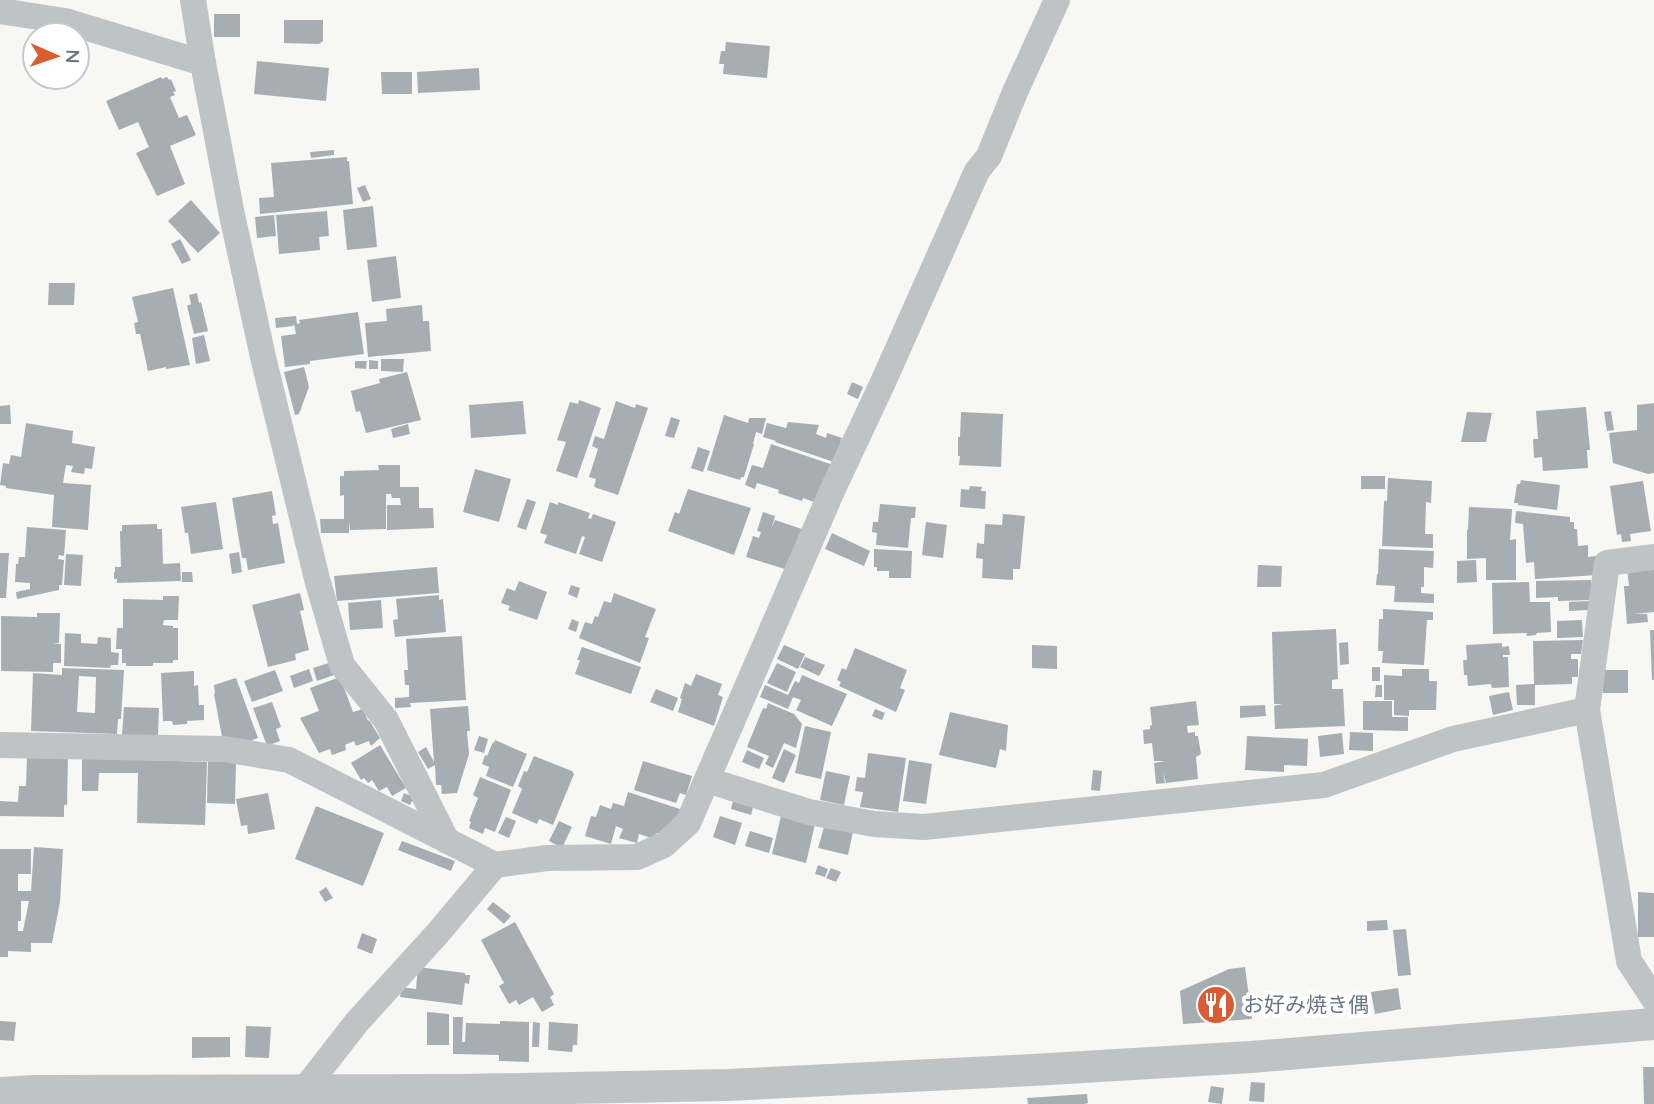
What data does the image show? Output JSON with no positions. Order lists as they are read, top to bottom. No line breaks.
{"places":{"restaurant":["お好み焼き偶"]},"north":"right"}
